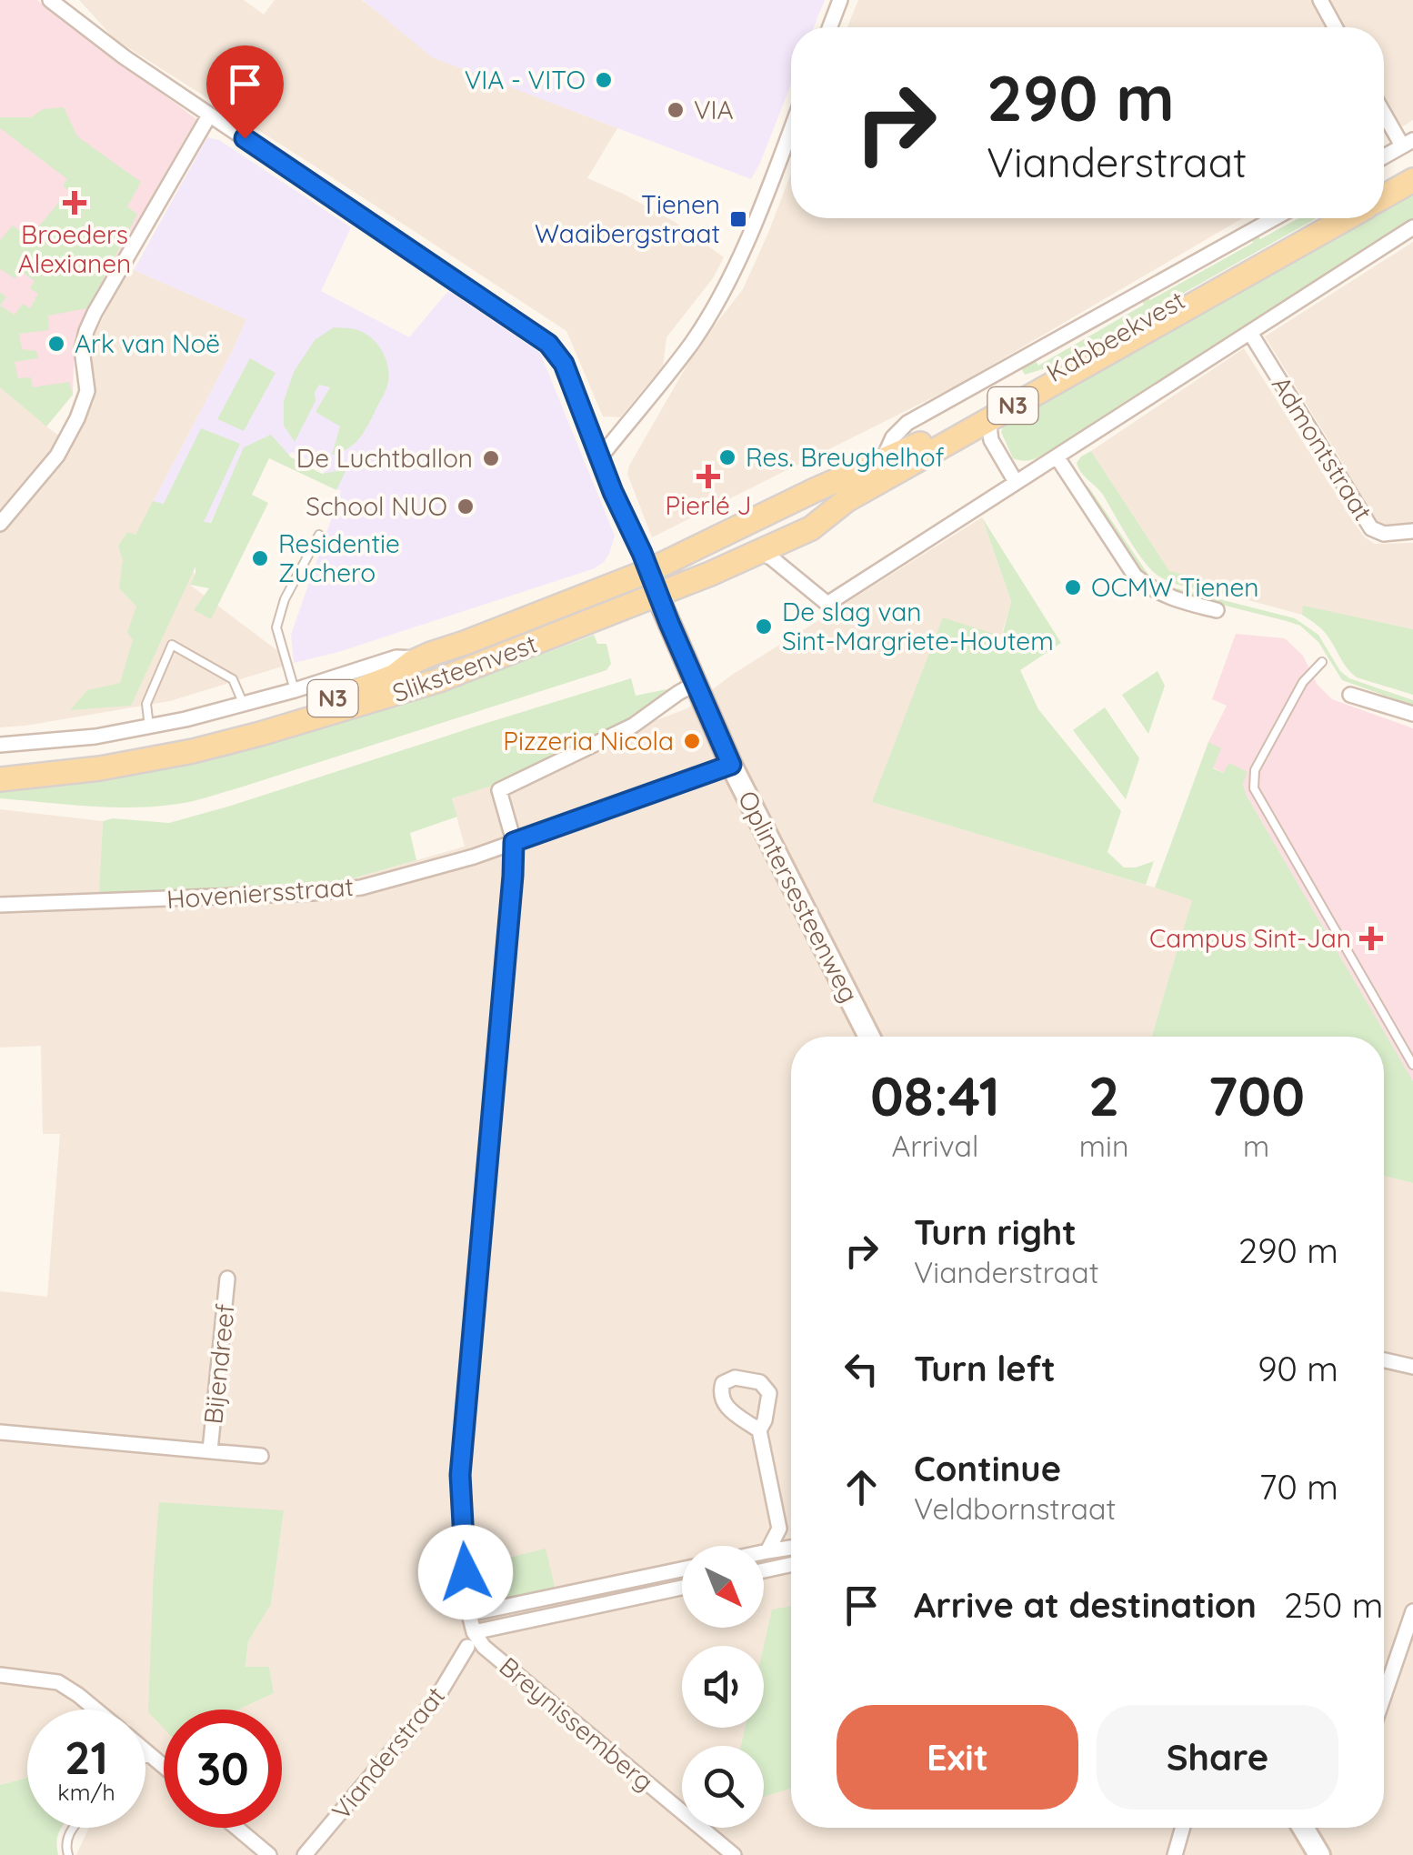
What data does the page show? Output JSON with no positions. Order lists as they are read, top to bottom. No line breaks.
{"streets":{"main road":["Kabbeekvest","N3","Sliksteenvest"],"street":["Admontstraat","Hoveniersstraat","Oplintersesteenweg","Bijendreef","Breynissemberg","Vianderstraat"]},"crossings":[["Kabbeekvest","Sliksteenvest"],["Kabbeekvest","Oplintersesteenweg"],["Sliksteenvest","Oplintersesteenweg"]],"places":{"other":["VIA - VITO","VIA","Ark van Noë","Res. Breughelhof","De Luchtballon","School NUO","Residentie Zuchero","OCMW Tienen","De slag van Sint-Margriete-Houtem","Pizzeria Nicola"],"health":["Broeders Alexianen","Pierlé J","Campus Sint-Jan"],"transit":["Tienen Waaibergstraat"]},"north":"bottom right","page":{"turn":["290 m","Vianderstraat"],"eta":["08:41","Arrival","2","min","700","m"],"list":[{"name":"Turn right","note":"Vianderstraat","value":"290 m"},{"name":"Turn left","value":"90 m"},{"name":"Continue","note":"Veldbornstraat","value":"70 m"},{"name":"Arrive at destination","value":"250 m"}],"buttons":["Exit","Share"],"speed":"21 km/h","limit":"30"}}
